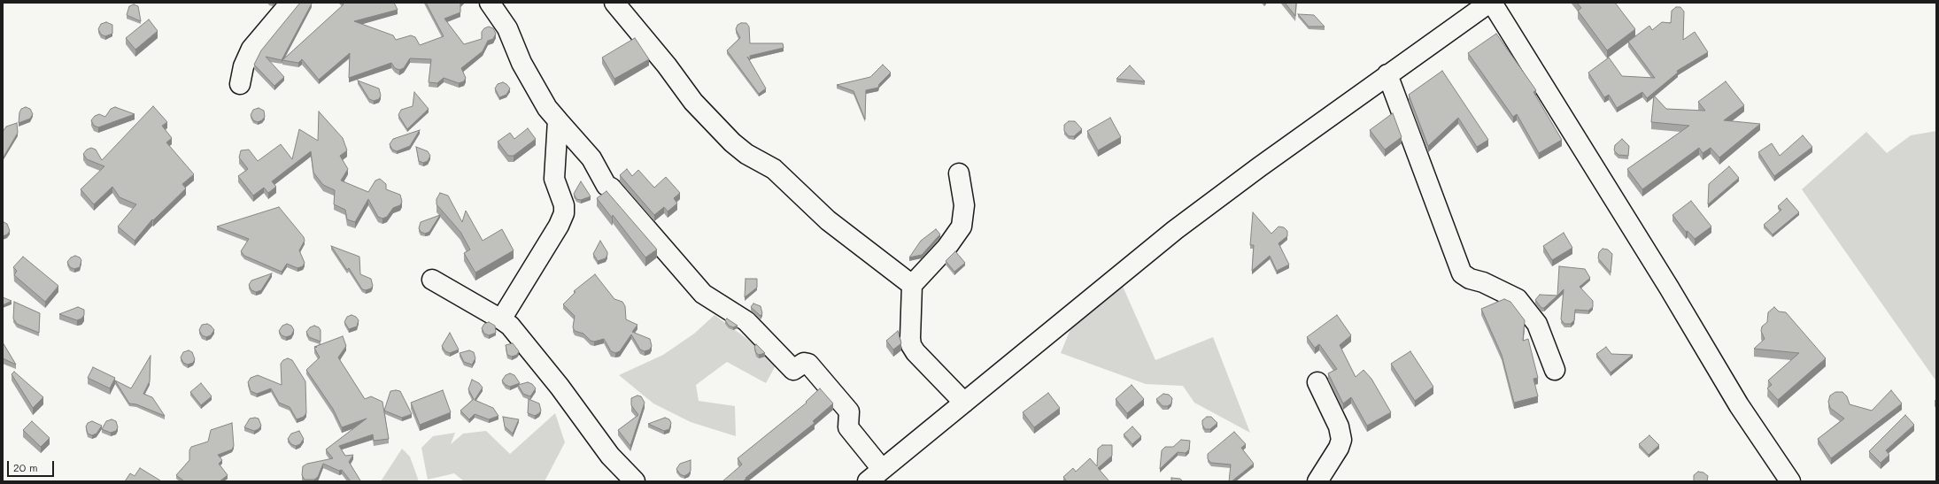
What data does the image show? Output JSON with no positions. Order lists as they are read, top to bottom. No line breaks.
{"scale_bar":"20 m"}
